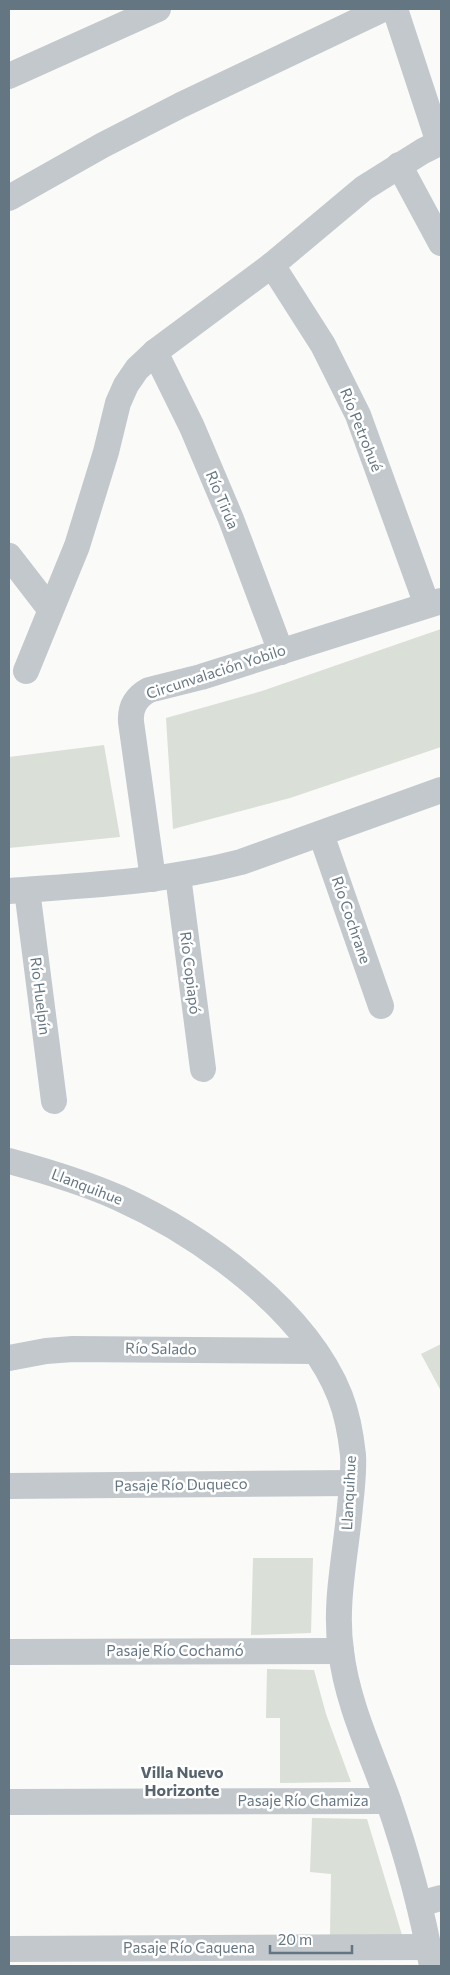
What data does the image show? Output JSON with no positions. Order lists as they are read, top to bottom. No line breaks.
{"streets":{"street":["Río Petrohué","Río Tirúa","Circunvalación Yobilo","Río Cochrane","Río Copiapó","Río Huelpín","Llanquihue","Río Salado","Pasaje Río Duqueco","Pasaje Río Cochamó","Pasaje Río Chamiza","Pasaje Río Caquena"]},"crossings":[["Río Petrohué","Circunvalación Yobilo"],["Río Tirúa","Circunvalación Yobilo"],["Llanquihue","Río Salado"],["Llanquihue","Pasaje Río Duqueco"],["Llanquihue","Pasaje Río Cochamó"],["Llanquihue","Pasaje Río Chamiza"],["Llanquihue","Pasaje Río Caquena"]],"districts":["Villa Nuevo Horizonte"],"scale_bar":"20 m"}
